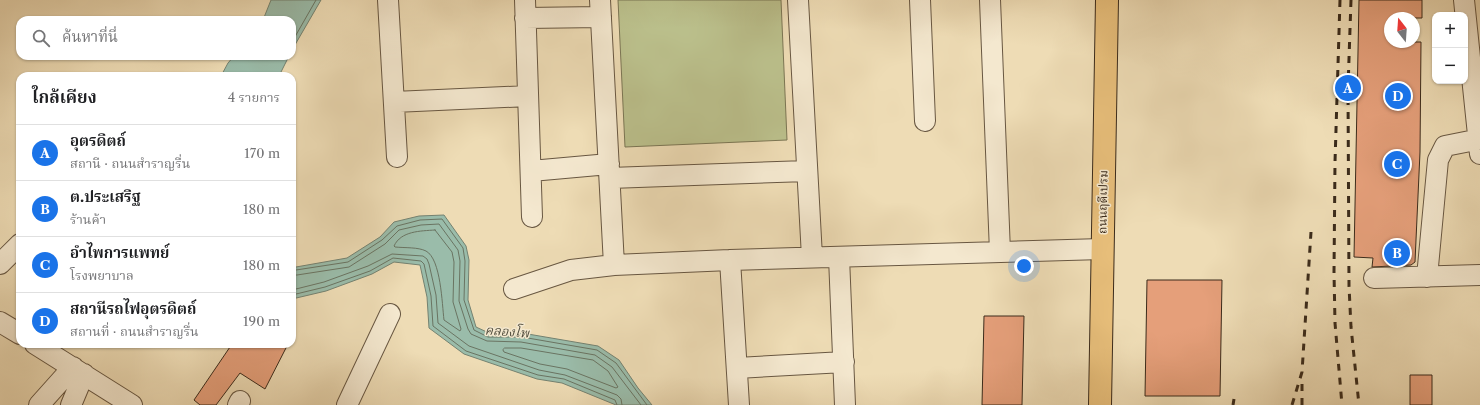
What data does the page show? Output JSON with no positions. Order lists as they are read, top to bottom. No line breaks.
{"streets":{"main road":["ถนนฤดีเปรม"]},"water":["คลองโพ"],"north":"top","page":{"map_buttons":["+","−"],"search":"ค้นหาที่นี่","heading":["ใกล้เคียง","4 รายการ"],"pins":["A","D","C","B"],"list":[{"mark":"A","name":"อุตรดิตถ์","note":"สถานี · ถนนสำราญรื่น","value":"170 m"},{"mark":"B","name":"ต.ประเสริฐ","note":"ร้านค้า","value":"180 m"},{"mark":"C","name":"อำไพการแพทย์","note":"โรงพยาบาล","value":"180 m"},{"mark":"D","name":"สถานีรถไฟอุตรดิตถ์","note":"สถานที่ · ถนนสำราญรื่น","value":"190 m"}]}}
